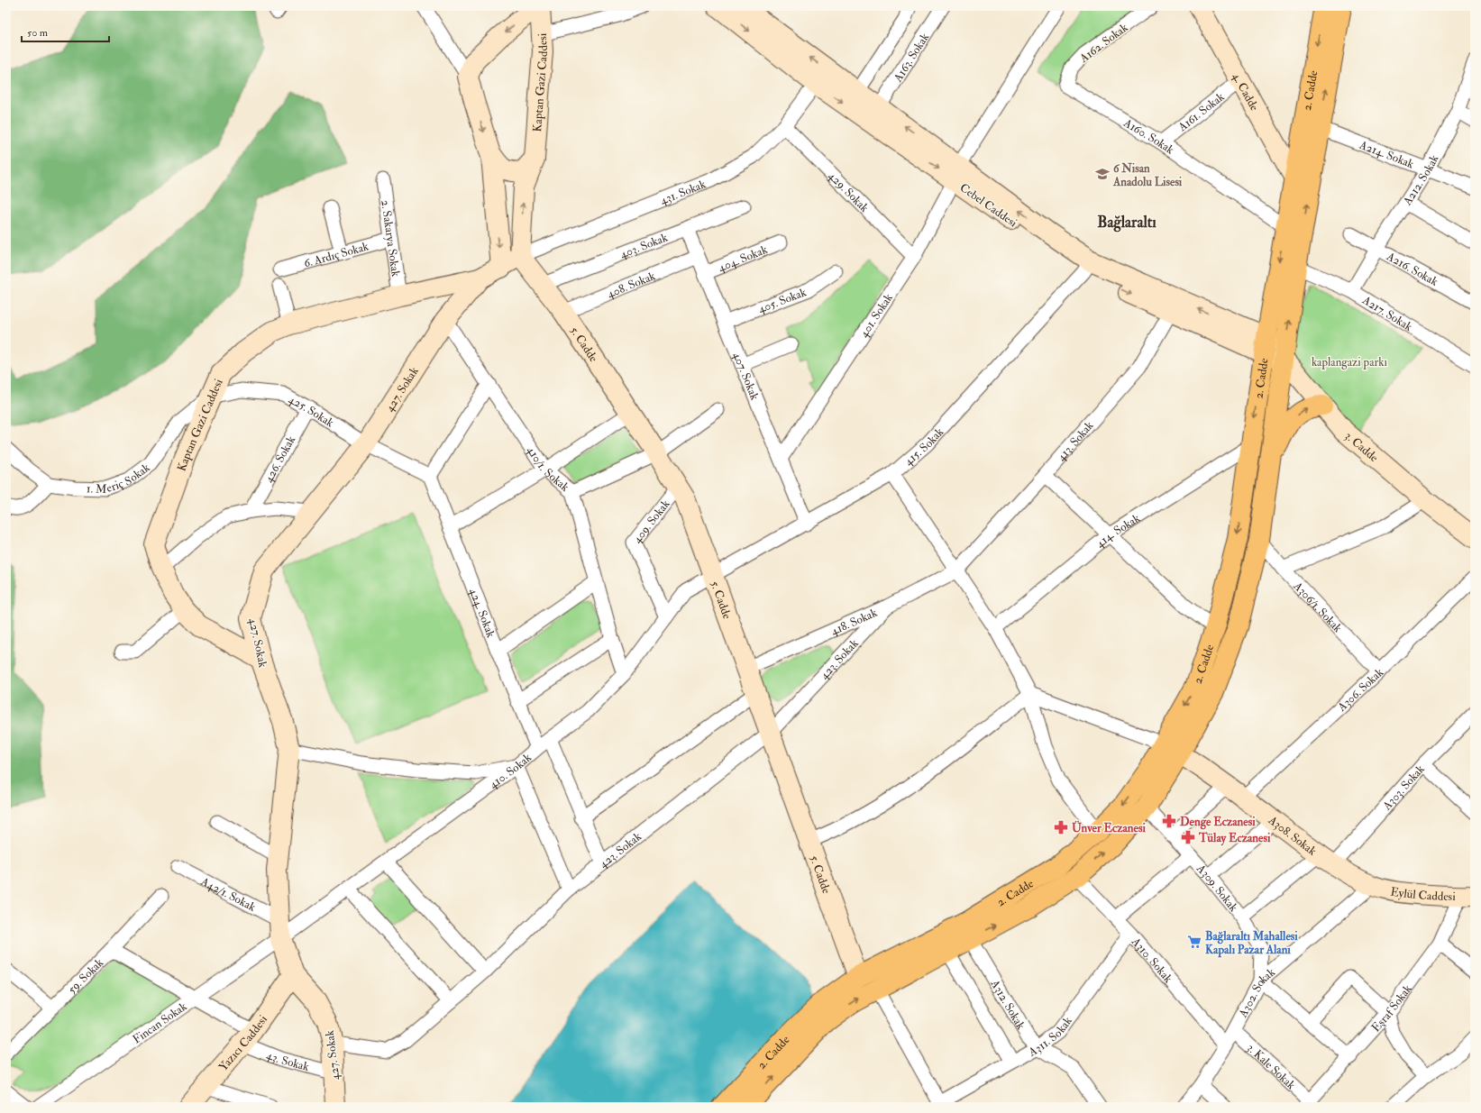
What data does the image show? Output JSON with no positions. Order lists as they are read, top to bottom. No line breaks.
{"streets":{"main road":["Kaptan Gazi Caddesi","2. Cadde","4. Cadde","Cebel Caddesi","5. Cadde","427. Sokak","3. Cadde","A308. Sokak","Eylül Caddesi","Yazıcı Caddesi"],"street":["A162. Sokak","A163. Sokak","A161. Sokak","A160. Sokak","A214. Sokak","A212. Sokak","431. Sokak","429. Sokak","2. Sakarya Sokak","403. Sokak","6. Ardıç Sokak","404. Sokak","A216. Sokak","408. Sokak","405. Sokak","A217. Sokak","401. Sokak","407. Sokak","425. Sokak","413. Sokak","415. Sokak","426. Sokak","410/1. Sokak","1. Meriç Sokak","409. Sokak","414. Sokak","A306/1. Sokak","424. Sokak","418. Sokak","423. Sokak","A306. Sokak","410. Sokak","A303. Sokak","A309. Sokak","A42/1. Sokak","A310. Sokak","59. Sokak","A302. Sokak","A312. Sokak","Eşraf Sokak","Fincan Sokak","A311. Sokak","43. Sokak","3. Kale Sokak"]},"crossings":[["A162. Sokak","A160. Sokak"],["A163. Sokak","Cebel Caddesi"],["Kaptan Gazi Caddesi","431. Sokak"],["Kaptan Gazi Caddesi","2. Sakarya Sokak"],["Kaptan Gazi Caddesi","5. Cadde"],["Kaptan Gazi Caddesi","427. Sokak"],["Kaptan Gazi Caddesi","425. Sokak"],["Kaptan Gazi Caddesi","1. Meriç Sokak"],["2. Cadde","4. Cadde"],["2. Cadde","A160. Sokak"],["2. Cadde","A214. Sokak"],["2. Cadde","Cebel Caddesi"],["2. Cadde","A217. Sokak"],["2. Cadde","5. Cadde"],["2. Cadde","3. Cadde"],["2. Cadde","414. Sokak"],["2. Cadde","A306/1. Sokak"],["2. Cadde","A308. Sokak"],["2. Cadde","A309. Sokak"],["2. Cadde","A310. Sokak"],["2. Cadde","A312. Sokak"],["4. Cadde","A161. Sokak"],["A161. Sokak","A160. Sokak"],["A214. Sokak","A212. Sokak"],["A212. Sokak","A216. Sokak"],["A212. Sokak","A217. Sokak"],["431. Sokak","429. Sokak"],["431. Sokak","Cebel Caddesi"],["431. Sokak","5. Cadde"],["431. Sokak","427. Sokak"],["429. Sokak","401. Sokak"],["Cebel Caddesi","401. Sokak"],["Cebel Caddesi","413. Sokak"],["Cebel Caddesi","415. Sokak"],["Cebel Caddesi","3. Cadde"],["2. Sakarya Sokak","6. Ardıç Sokak"],["403. Sokak","5. Cadde"],["403. Sokak","407. Sokak"],["404. Sokak","407. Sokak"],["408. Sokak","5. Cadde"],["408. Sokak","407. Sokak"],["405. Sokak","407. Sokak"],["401. Sokak","407. Sokak"],["5. Cadde","427. Sokak"],["5. Cadde","415. Sokak"],["5. Cadde","409. Sokak"],["5. Cadde","418. Sokak"],["5. Cadde","423. Sokak"],["5. Cadde","410. Sokak"],["407. Sokak","415. Sokak"],["427. Sokak","425. Sokak"],["427. Sokak","410/1. Sokak"],["427. Sokak","423. Sokak"],["427. Sokak","410. Sokak"],["427. Sokak","A42/1. Sokak"],["427. Sokak","Fincan Sokak"],["427. Sokak","Yazıcı Caddesi"],["427. Sokak","43. Sokak"],["425. Sokak","426. Sokak"],["425. Sokak","1. Meriç Sokak"],["413. Sokak","418. Sokak"],["415. Sokak","410. Sokak"],["410/1. Sokak","410. Sokak"],["409. Sokak","410. Sokak"],["A306/1. Sokak","A306. Sokak"],["424. Sokak","410. Sokak"],["418. Sokak","423. Sokak"],["A306. Sokak","A308. Sokak"],["410. Sokak","A42/1. Sokak"],["410. Sokak","Fincan Sokak"],["A303. Sokak","A308. Sokak"],["A303. Sokak","A309. Sokak"],["A308. Sokak","Eylül Caddesi"],["A308. Sokak","A302. Sokak"],["A309. Sokak","A302. Sokak"],["Eylül Caddesi","A302. Sokak"],["Eylül Caddesi","Eşraf Sokak"],["A42/1. Sokak","Fincan Sokak"],["A310. Sokak","A302. Sokak"],["A310. Sokak","A311. Sokak"],["59. Sokak","43. Sokak"],["A302. Sokak","3. Kale Sokak"],["A312. Sokak","A311. Sokak"],["Eşraf Sokak","3. Kale Sokak"],["Fincan Sokak","43. Sokak"],["Yazıcı Caddesi","43. Sokak"]],"districts":["Bağlaraltı"],"parks":["kaplangazi parkı"],"places":{"school or university":["6 Nisan Anadolu Lisesi"],"pharmacy":["Denge Eczanesi","Ünver Eczanesi","Tülay Eczanesi"],"supermarket":["Bağlaraltı Mahallesi Kapalı Pazar Alanı"]},"scale_bar":"50 m"}
